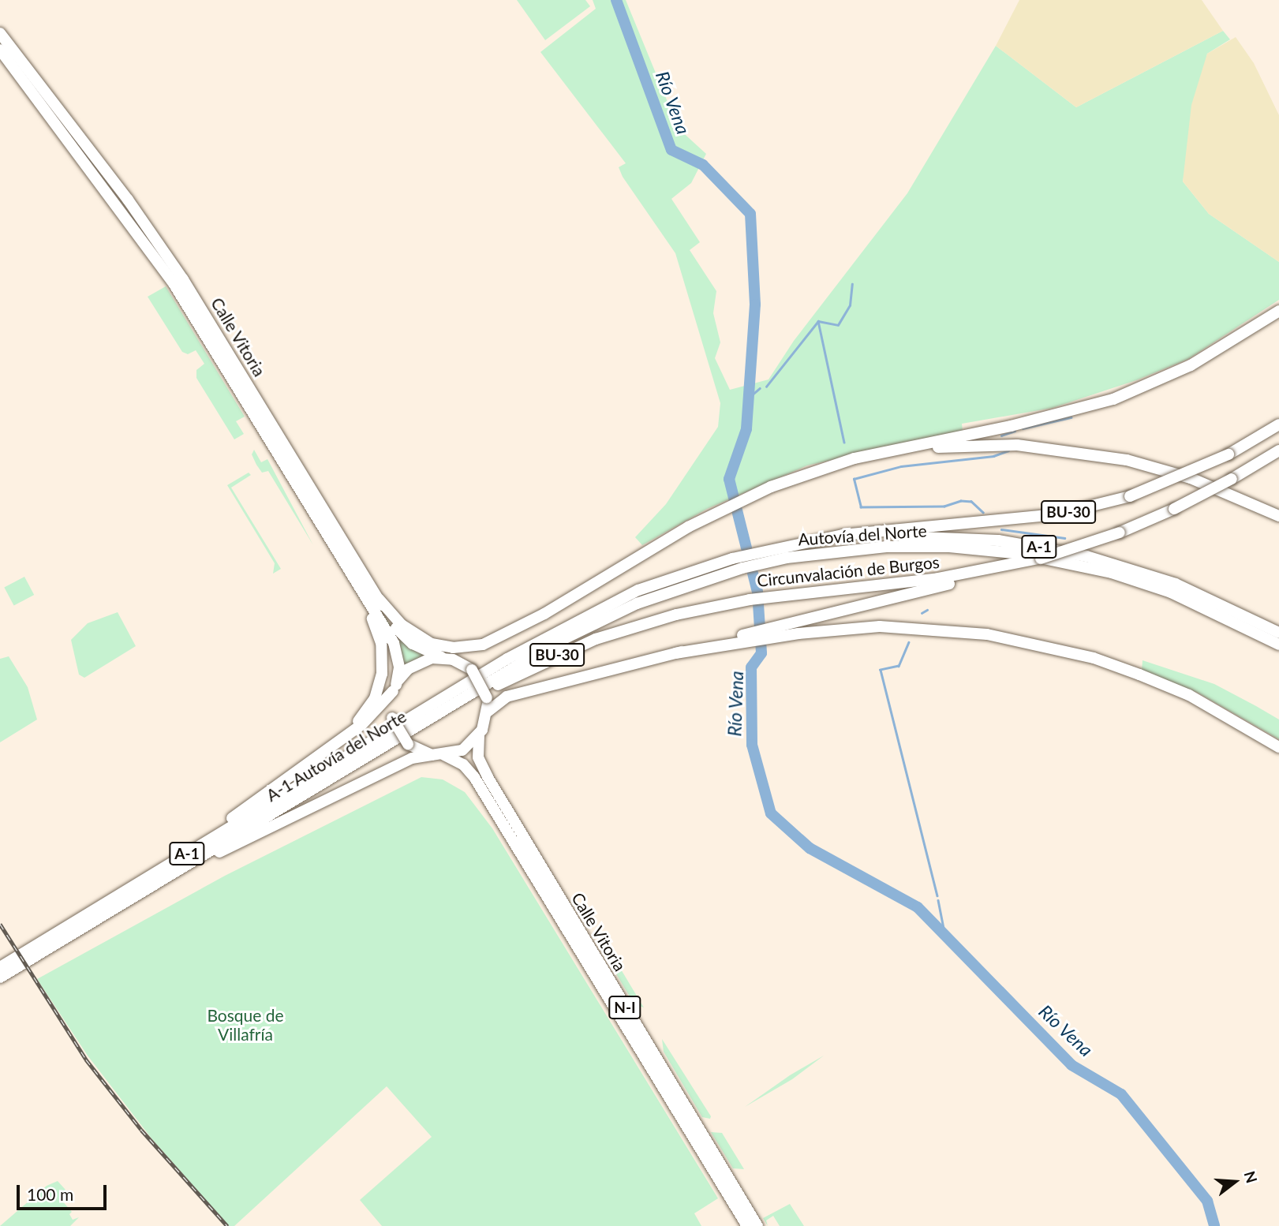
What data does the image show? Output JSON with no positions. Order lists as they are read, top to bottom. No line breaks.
{"streets":{"highway":["Calle Vitoria","BU-30","Autovía del Norte","A-1","Circunvalación de Burgos","A-1 Autovía del Norte","N-I"]},"crossings":[["Calle Vitoria","A-1"],["Calle Vitoria","N-I"],["Autovía del Norte","Circunvalación de Burgos"],["A-1","A-1 Autovía del Norte"],["A-1","N-I"],["Circunvalación de Burgos","A-1 Autovía del Norte"]],"water":["Río Vena"],"parks":["Bosque de Villafría"],"scale_bar":"100 m","north":"right"}
